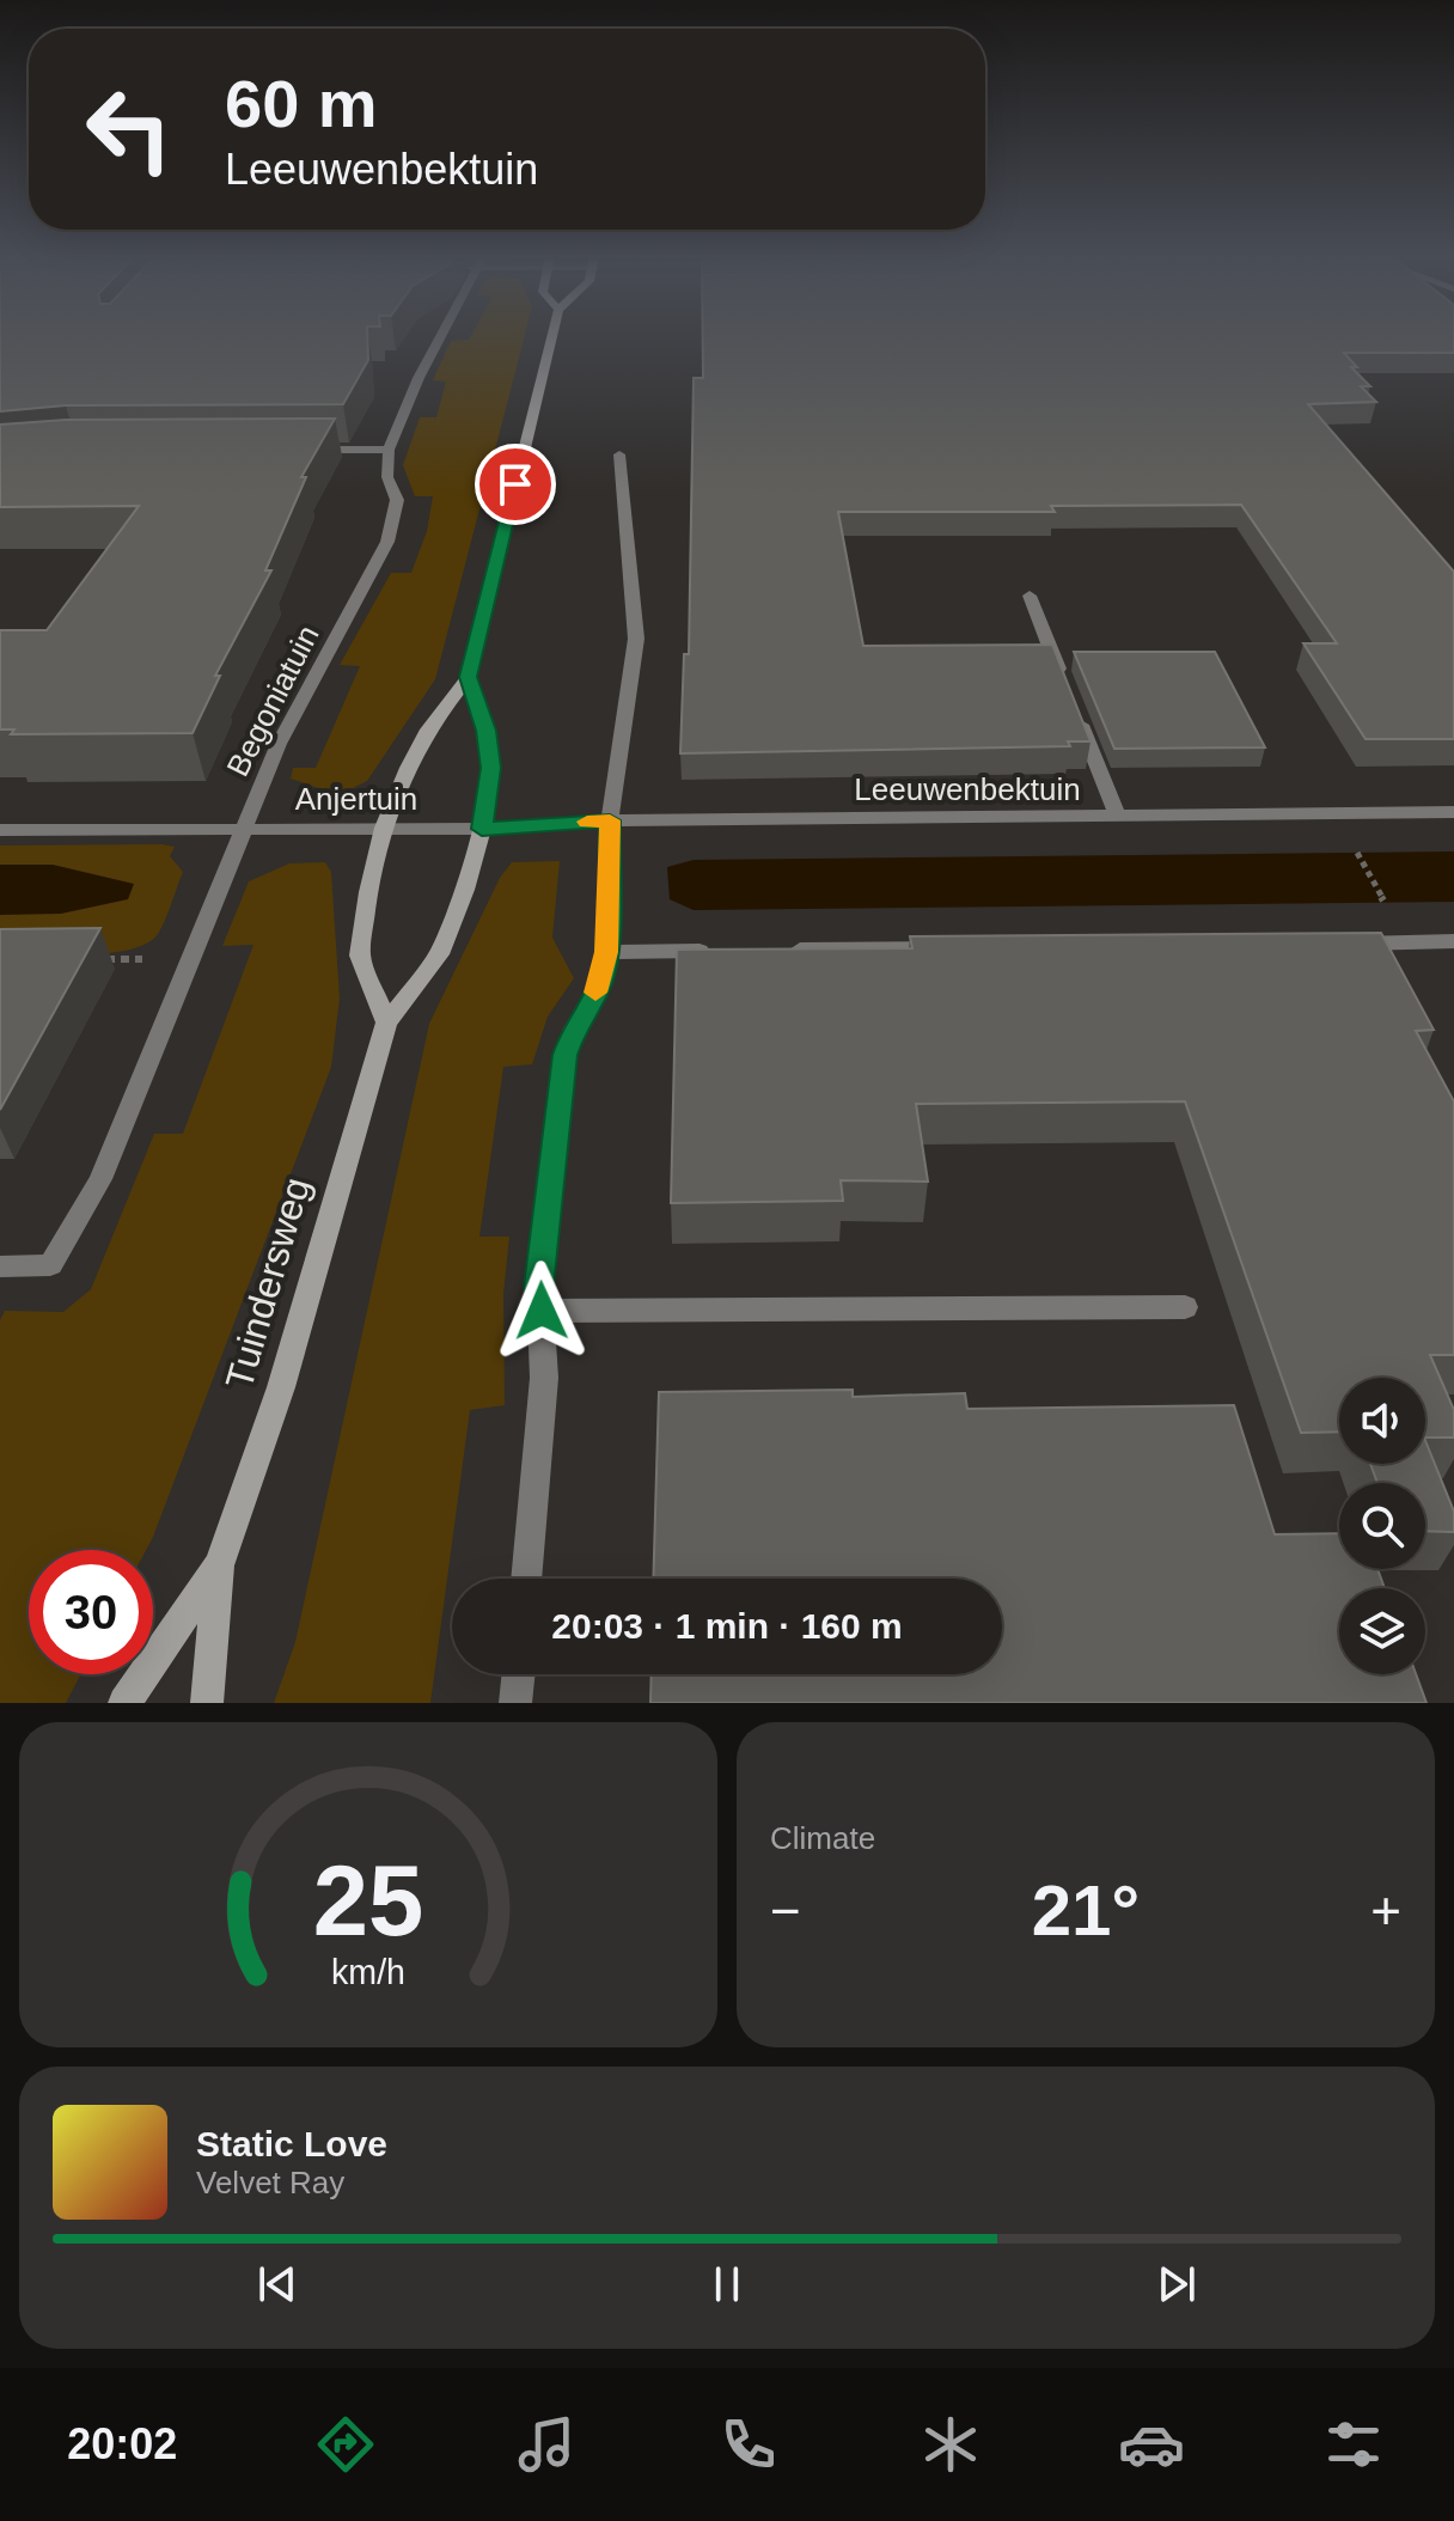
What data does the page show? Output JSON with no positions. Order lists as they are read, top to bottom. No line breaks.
{"streets":{"main road":["Tuindersweg"],"street":["Begoniatuin","Leeuwenbektuin","Anjertuin"]},"crossings":[["Begoniatuin","Anjertuin"],["Leeuwenbektuin","Anjertuin"],["Leeuwenbektuin","Tuindersweg"],["Anjertuin","Tuindersweg"]],"page":{"turn":["60 m","Leeuwenbektuin"],"limit":"30","trip":"20:03 · 1 min · 160 m","tile":"Climate","heat":["−","21°","+"],"song":["Static Love","Velvet Ray"],"tabs":"20:02","gauge":["25","km/h"]}}
